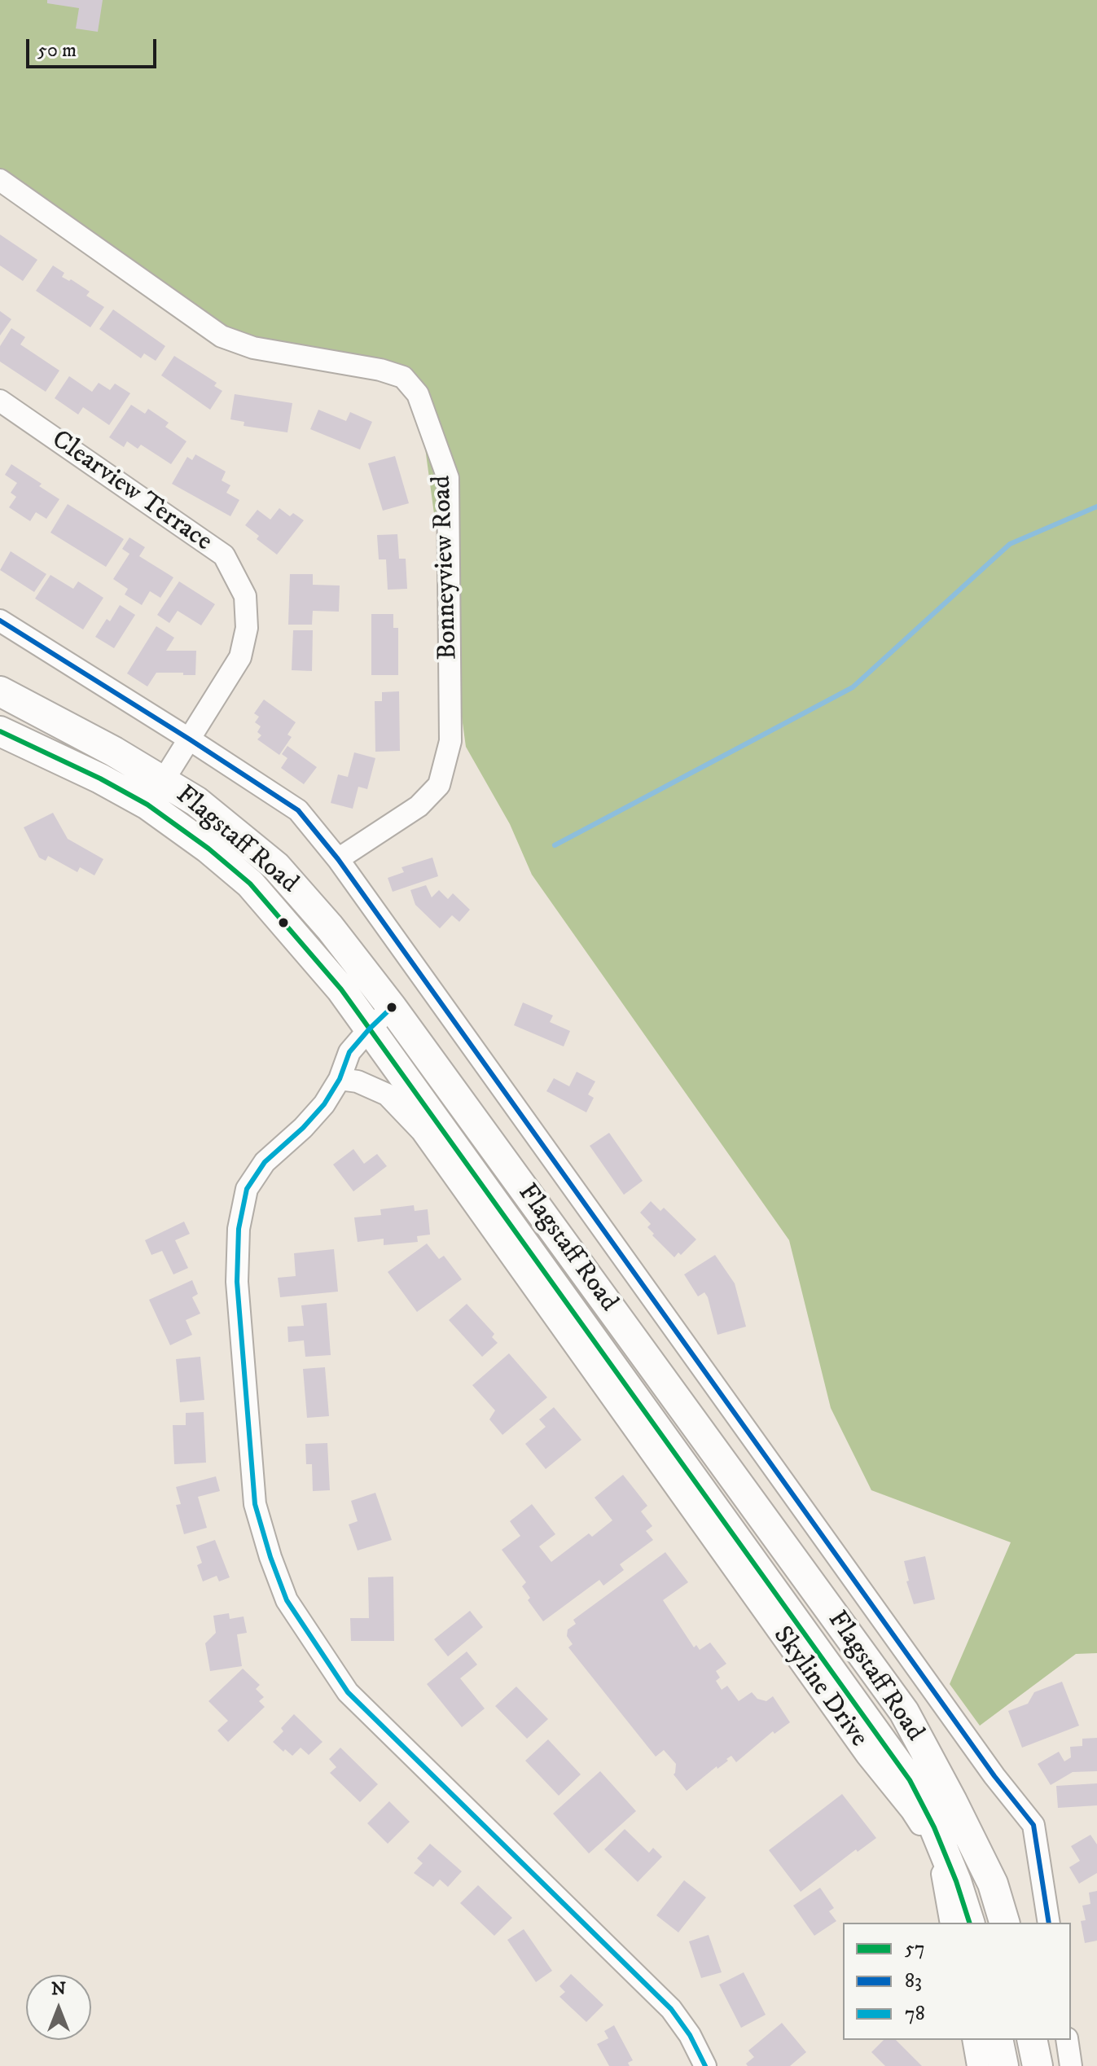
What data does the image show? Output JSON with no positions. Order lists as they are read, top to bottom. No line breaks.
{"streets":{"main road":["Flagstaff Road"],"street":["Clearview Terrace","Bonneyview Road","Skyline Drive"]},"crossings":[["Clearview Terrace","Flagstaff Road"]],"lines":["transit line 83","transit line 57","transit line 78"],"legend":["57","83","78"],"scale_bar":"50 m","north":"top"}
